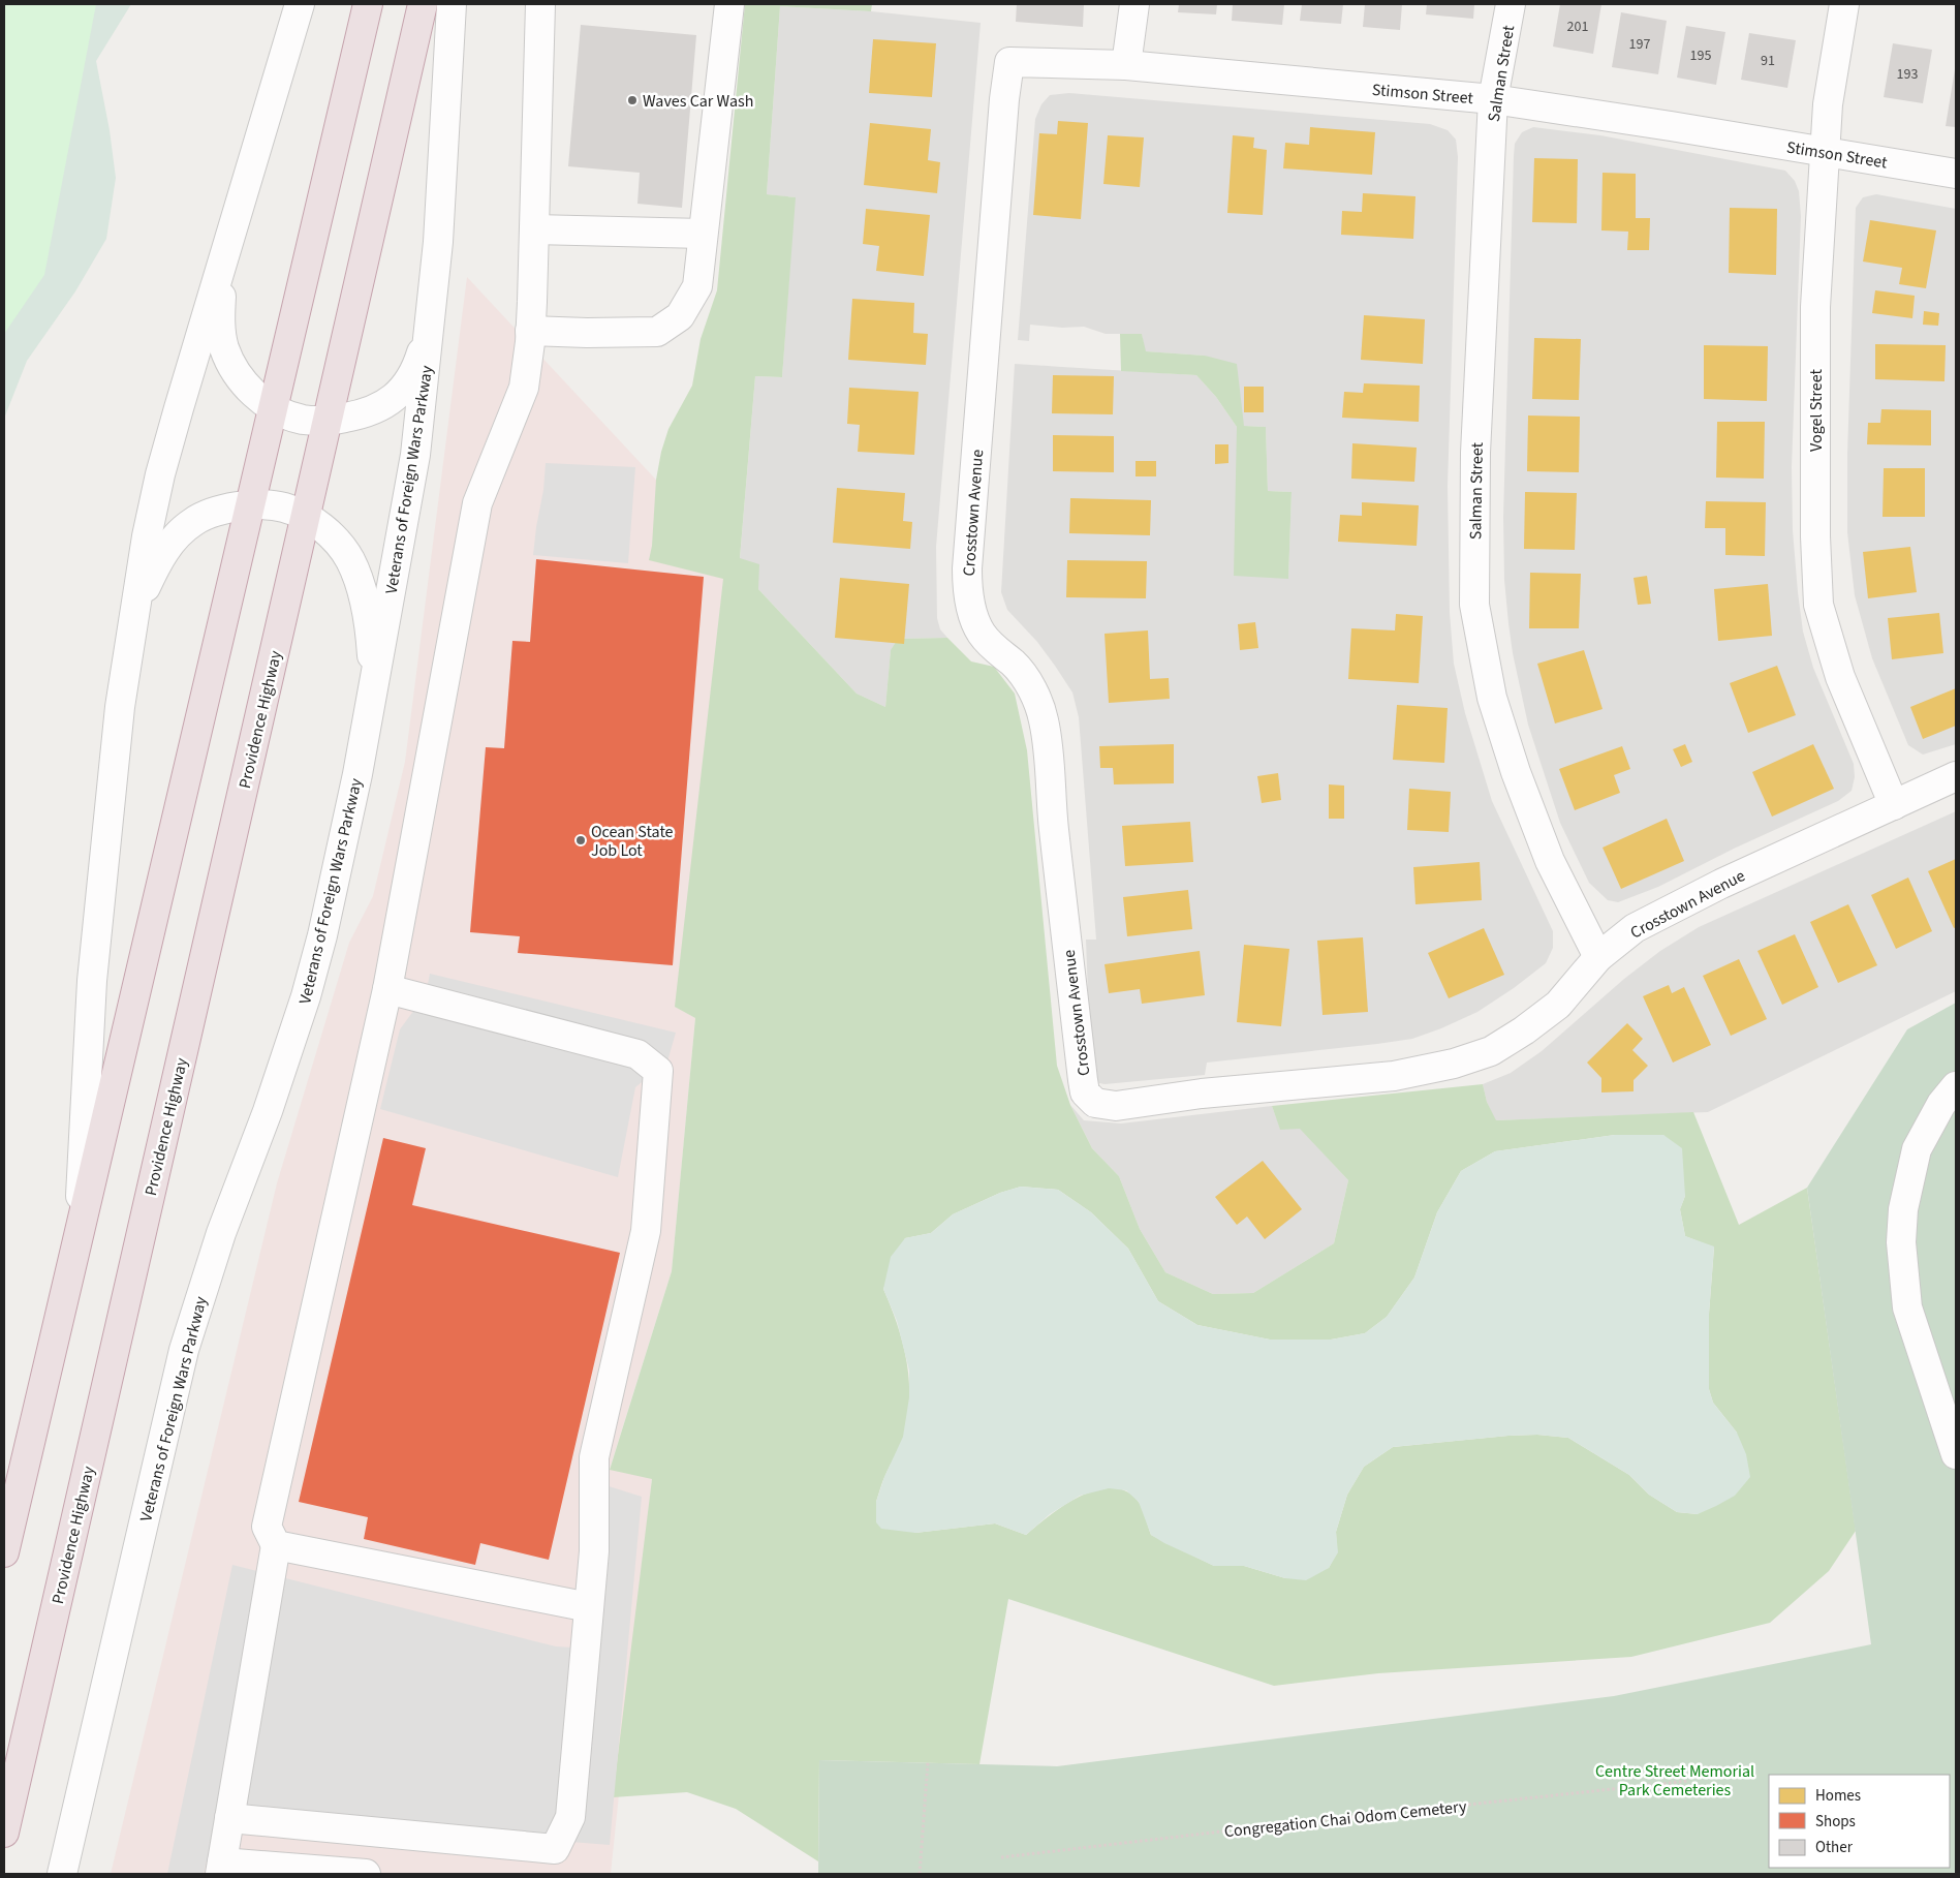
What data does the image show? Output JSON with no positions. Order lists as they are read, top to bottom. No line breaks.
{"streets":{"highway":["Providence Highway"],"street":["Salman Street","Stimson Street","Vogel Street","Veterans of Foreign Wars Parkway","Crosstown Avenue"],"path":["Congregation Chai Odom Cemetery"]},"crossings":[["Salman Street","Stimson Street"],["Salman Street","Crosstown Avenue"],["Stimson Street","Vogel Street"],["Stimson Street","Crosstown Avenue"],["Vogel Street","Crosstown Avenue"]],"parks":["Centre Street Memorial Park Cemeteries"],"places":["Waves Car Wash","Ocean State Job Lot"],"house_numbers":["201","197","195","91","193"],"legend":["Homes","Shops","Other"]}
